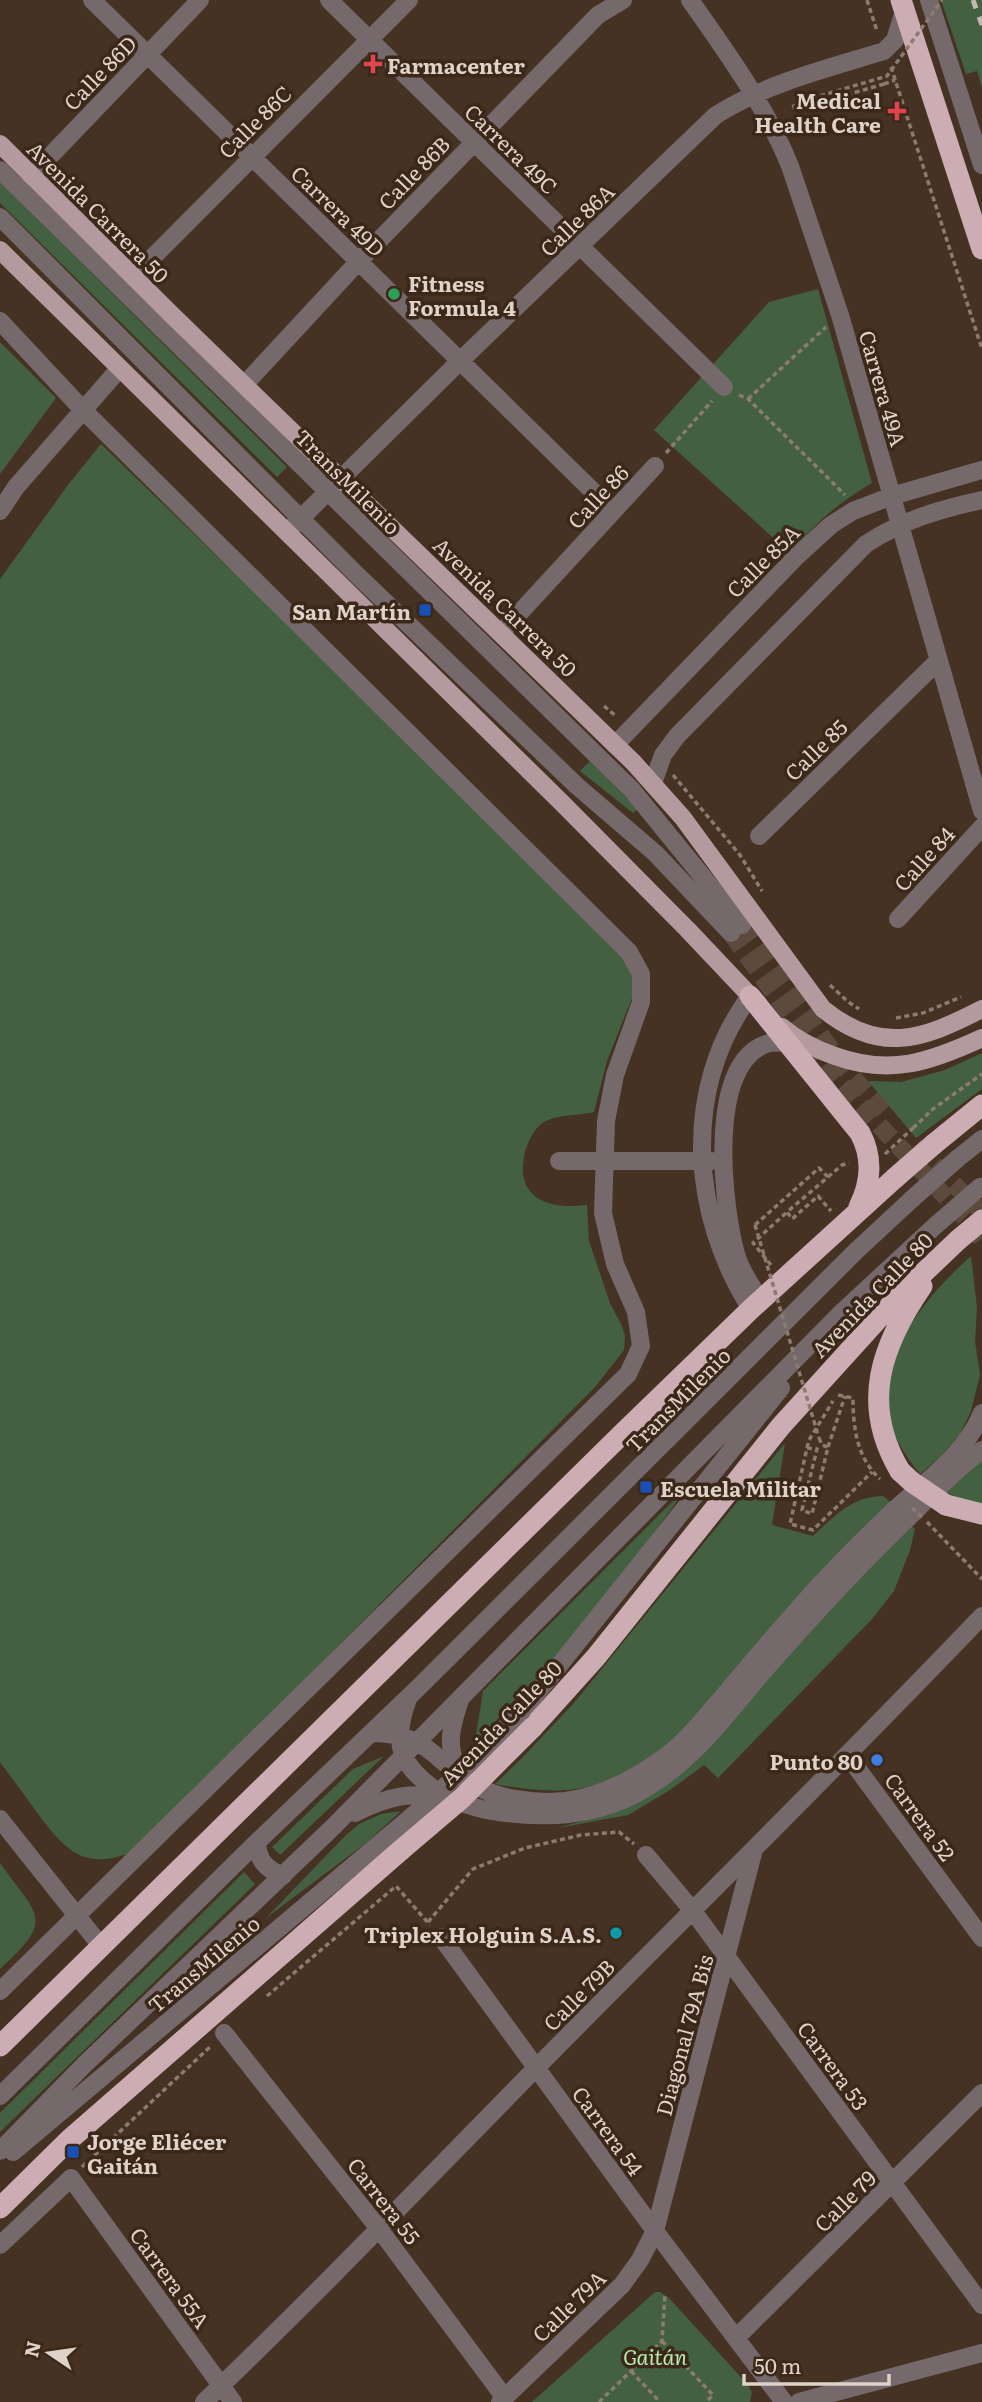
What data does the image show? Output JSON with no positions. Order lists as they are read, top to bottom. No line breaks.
{"streets":{"highway":["Avenida Calle 80"],"main road":["Avenida Carrera 50"],"street":["Calle 86D","Calle 86C","Carrera 49C","Calle 86B","Carrera 49D","Calle 86A","Carrera 49A","TransMilenio","Calle 86","Calle 85A","Calle 85","Calle 84","Carrera 52","Calle 79B","Diagonal 79A Bis","Carrera 53","Carrera 54","Carrera 55","Calle 79","Carrera 55A","Calle 79A"]},"crossings":[["Calle 86D","Carrera 49D"],["Calle 86D","Avenida Carrera 50"],["Calle 86C","Carrera 49C"],["Calle 86C","Carrera 49D"],["Calle 86C","Avenida Carrera 50"],["Carrera 49C","Calle 86B"],["Carrera 49C","Calle 86A"],["Carrera 49C","Calle 86"],["Calle 86B","Carrera 49D"],["Calle 86B","Avenida Carrera 50"],["Carrera 49D","Calle 86A"],["Carrera 49D","Calle 86"],["Avenida Carrera 50","Calle 86A"],["Avenida Carrera 50","TransMilenio"],["Avenida Carrera 50","Calle 86"],["Avenida Carrera 50","Calle 85A"],["Calle 86A","Carrera 49A"],["Calle 86A","TransMilenio"],["Carrera 49A","Calle 85A"],["Carrera 49A","Calle 85"],["TransMilenio","Avenida Calle 80"],["Carrera 52","Calle 79B"],["Calle 79B","Diagonal 79A Bis"],["Calle 79B","Carrera 53"],["Calle 79B","Carrera 54"],["Calle 79B","Carrera 55"],["Calle 79B","Carrera 55A"],["Diagonal 79A Bis","Carrera 53"],["Diagonal 79A Bis","Carrera 54"],["Diagonal 79A Bis","Calle 79A"],["Carrera 53","Calle 79"],["Carrera 54","Calle 79"],["Carrera 54","Calle 79A"],["Carrera 55","Calle 79A"]],"parks":["Gaitán"],"places":{"health":["Farmacenter","Medical Health Care"],"other":["Fitness Formula 4","Punto 80","Triplex Holguin S.A.S."],"transit":["San Martín","Escuela Militar","Jorge Eliécer Gaitán"]},"scale_bar":"50 m","north":"left"}
